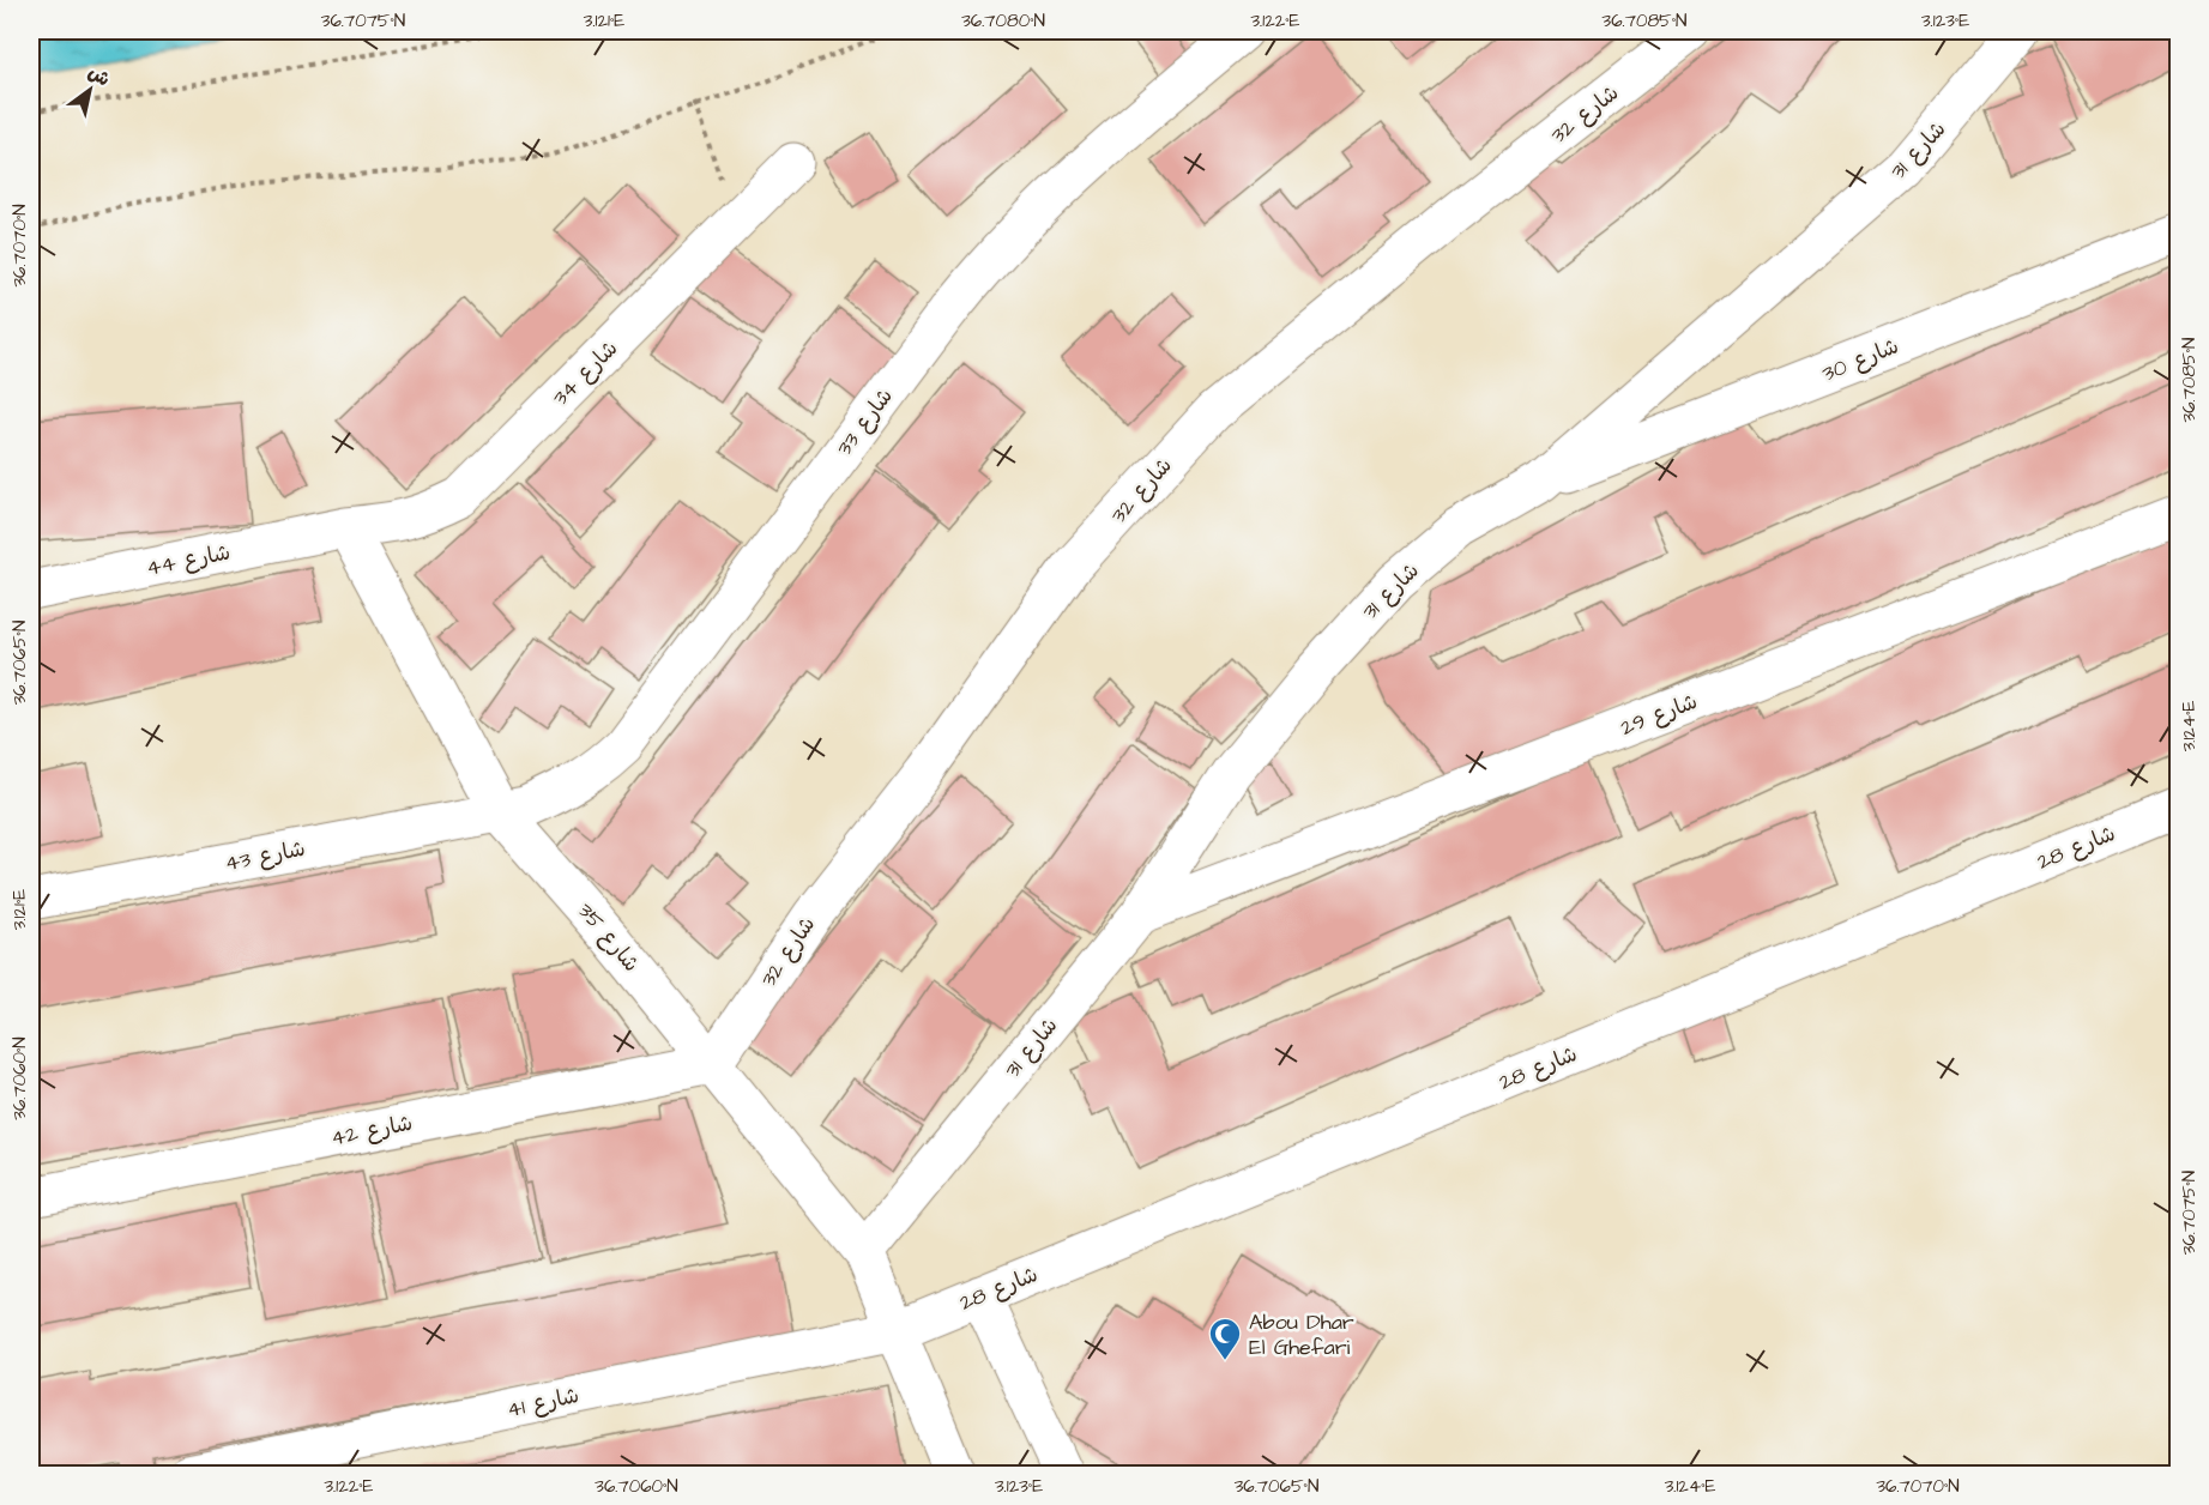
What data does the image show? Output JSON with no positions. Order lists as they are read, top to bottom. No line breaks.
{"streets":{"street":["شارع 32","شارع 31","شارع 30","شارع 34","شارع 33","شارع 44","شارع 29","شارع 28","شارع 43","شارع 35","شارع 42","شارع 41"]},"crossings":[["شارع 32","شارع 35"],["شارع 32","شارع 42"],["شارع 31","شارع 30"],["شارع 31","شارع 29"],["شارع 31","شارع 35"],["شارع 34","شارع 44"],["شارع 34","شارع 35"],["شارع 33","شارع 43"],["شارع 33","شارع 35"],["شارع 44","شارع 35"],["شارع 28","شارع 35"],["شارع 28","شارع 41"],["شارع 43","شارع 35"],["شارع 35","شارع 42"],["شارع 35","شارع 41"]],"places":{"mosque":["Abou Dhar El Ghefari"]},"north":"top right","coordinates":["36.7075°N","3.121°E","36.7080°N","3.122°E","36.7085°N","3.123°E","36.7070°N","36.7065°N","3.124°E","36.7060°N"]}
